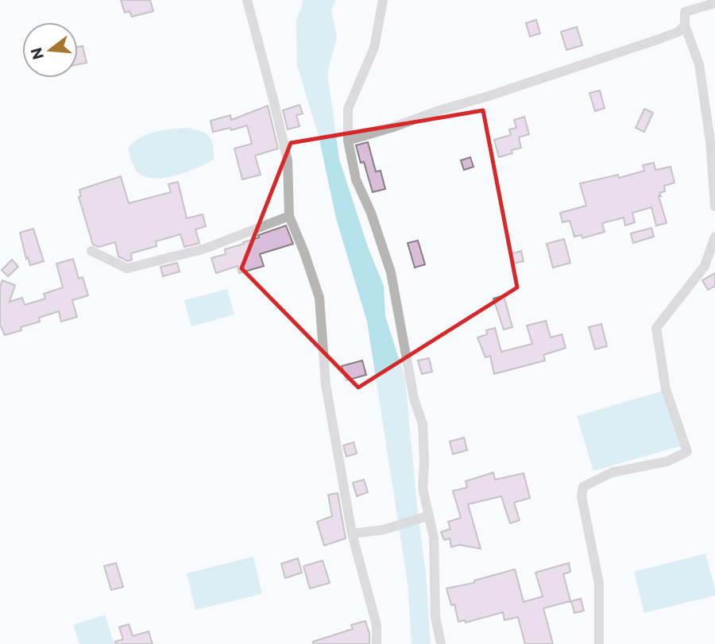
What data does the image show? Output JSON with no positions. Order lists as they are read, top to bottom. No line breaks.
{"north":"left"}
